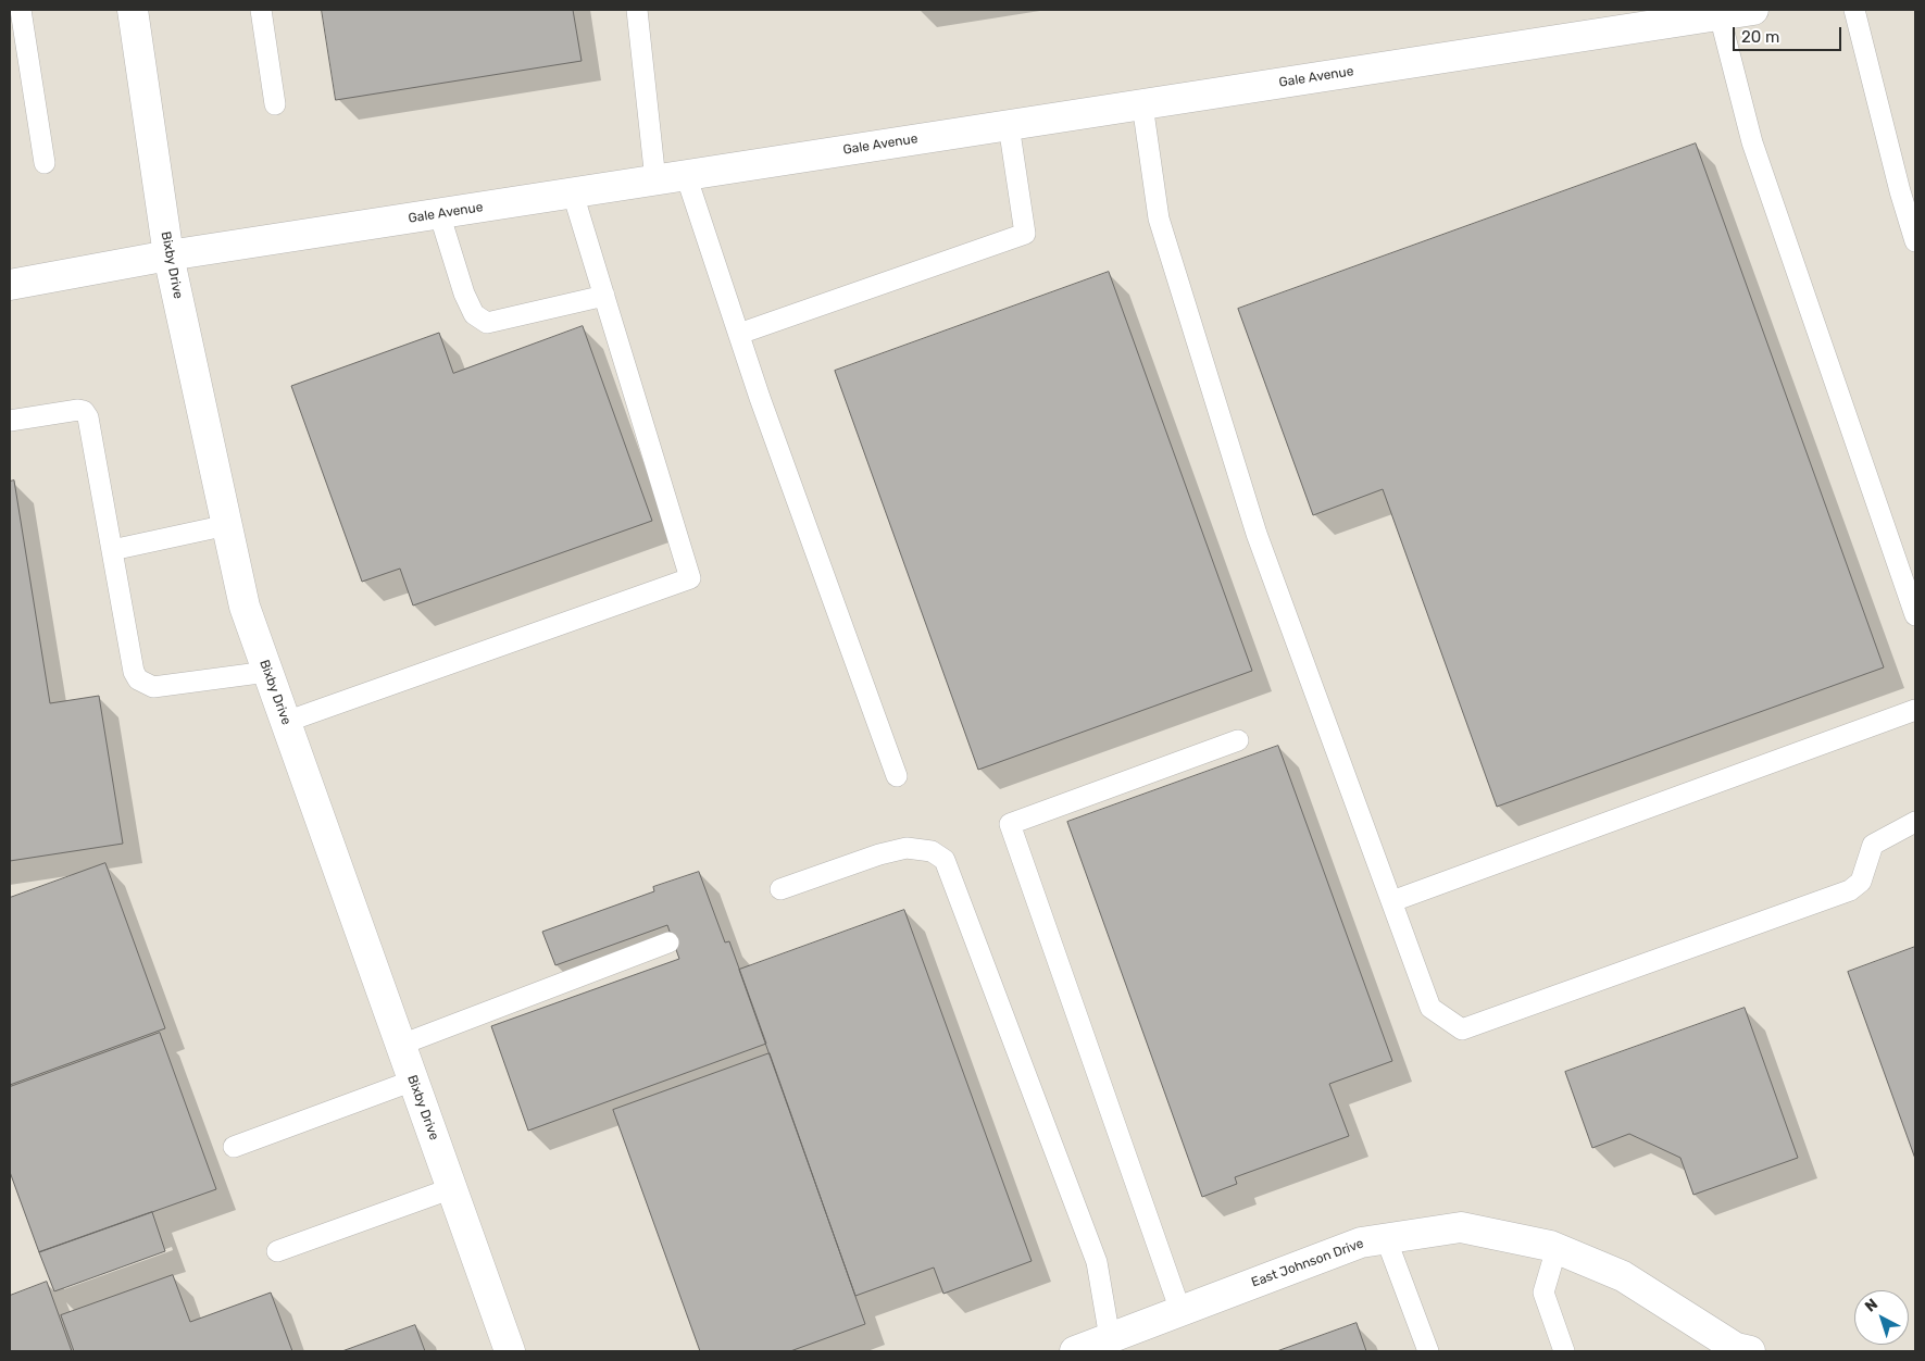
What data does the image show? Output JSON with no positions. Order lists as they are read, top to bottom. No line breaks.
{"streets":{"street":["Gale Avenue","Bixby Drive","East Johnson Drive"]},"crossings":[["Gale Avenue","Bixby Drive"]],"scale_bar":"20 m","north":"top left"}
